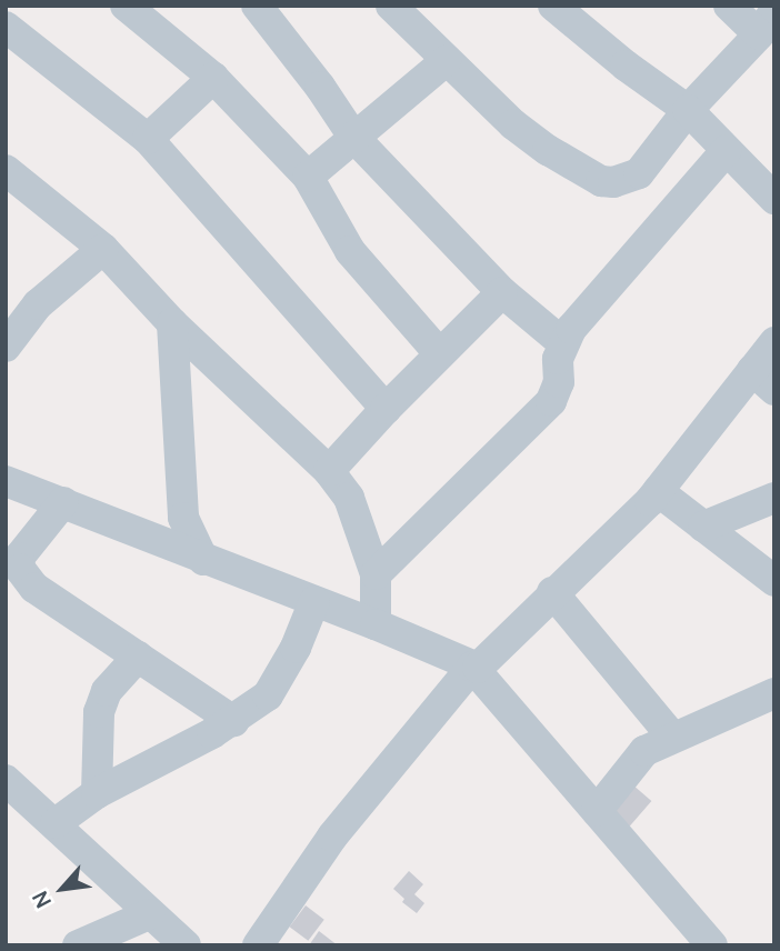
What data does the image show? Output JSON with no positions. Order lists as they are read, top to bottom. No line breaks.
{"north":"bottom left"}
